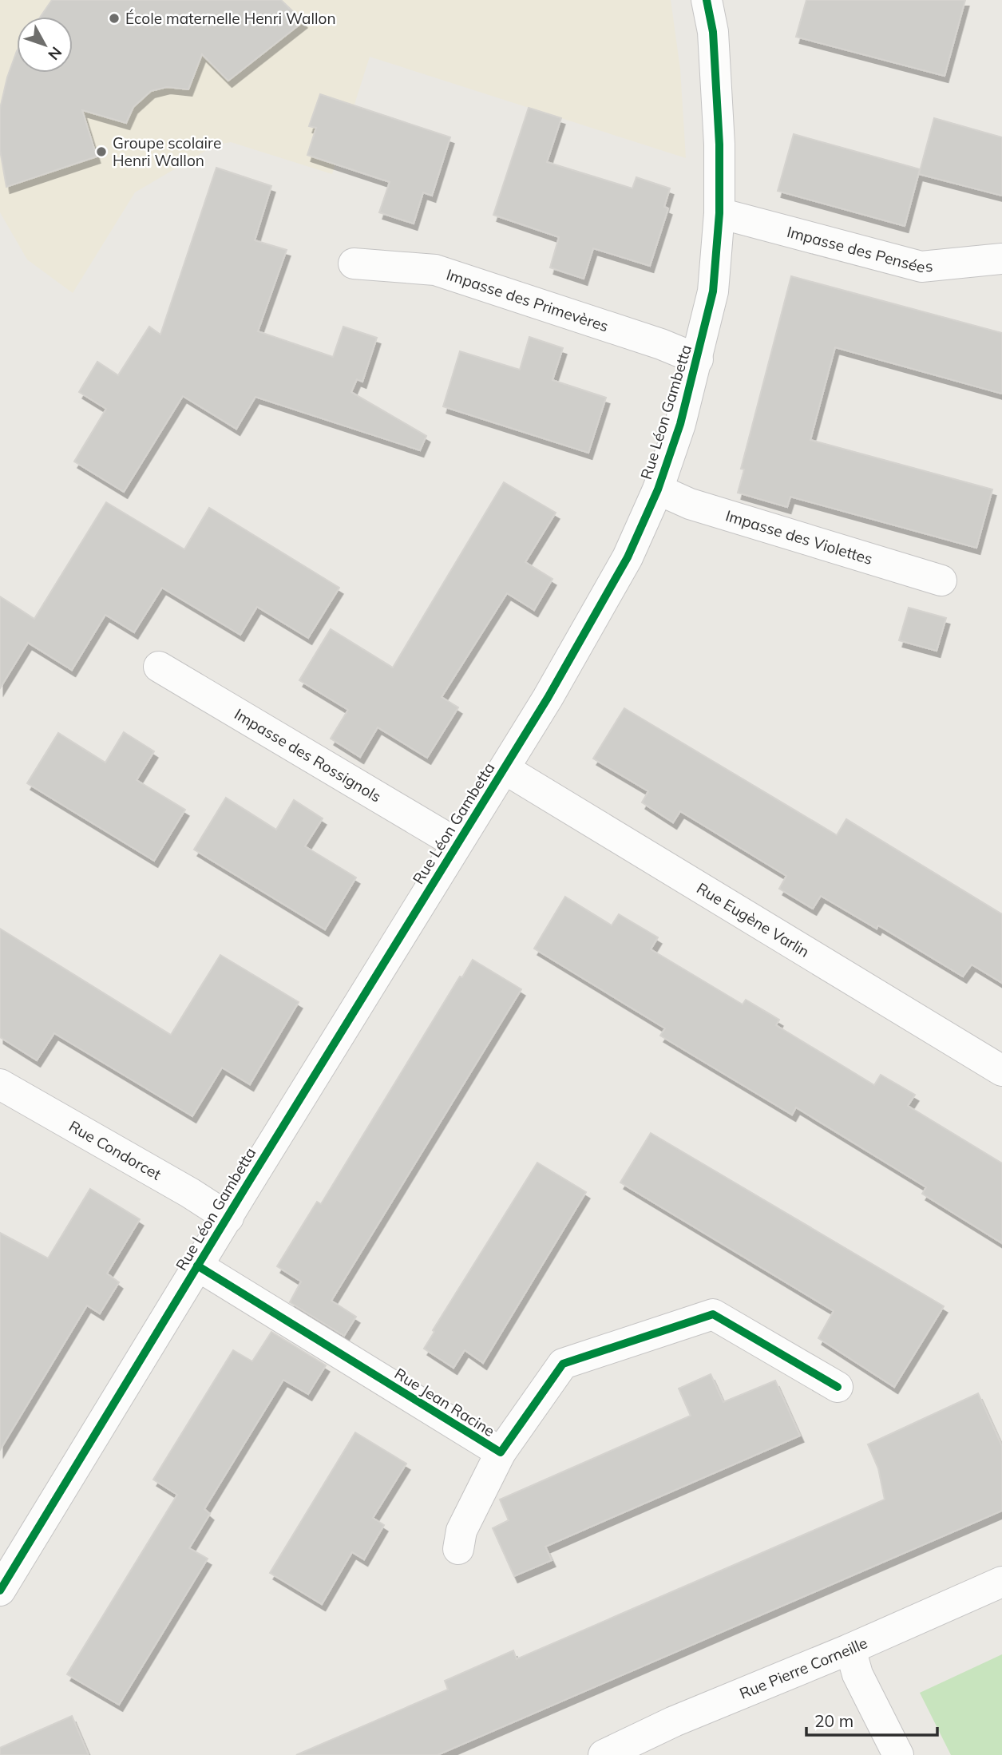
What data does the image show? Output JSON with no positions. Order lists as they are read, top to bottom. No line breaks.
{"streets":{"street":["Impasse des Pensées","Impasse des Primevères","Rue Léon Gambetta","Impasse des Violettes","Impasse des Rossignols","Rue Eugène Varlin","Rue Condorcet","Rue Jean Racine","Rue Pierre Corneille"]},"crossings":[["Impasse des Pensées","Rue Léon Gambetta"],["Impasse des Primevères","Rue Léon Gambetta"],["Rue Léon Gambetta","Impasse des Violettes"],["Rue Léon Gambetta","Impasse des Rossignols"],["Rue Léon Gambetta","Rue Eugène Varlin"],["Rue Léon Gambetta","Rue Condorcet"],["Rue Léon Gambetta","Rue Jean Racine"]],"places":["École maternelle Henri Wallon","Groupe scolaire Henri Wallon"],"scale_bar":"20 m","north":"bottom right"}
